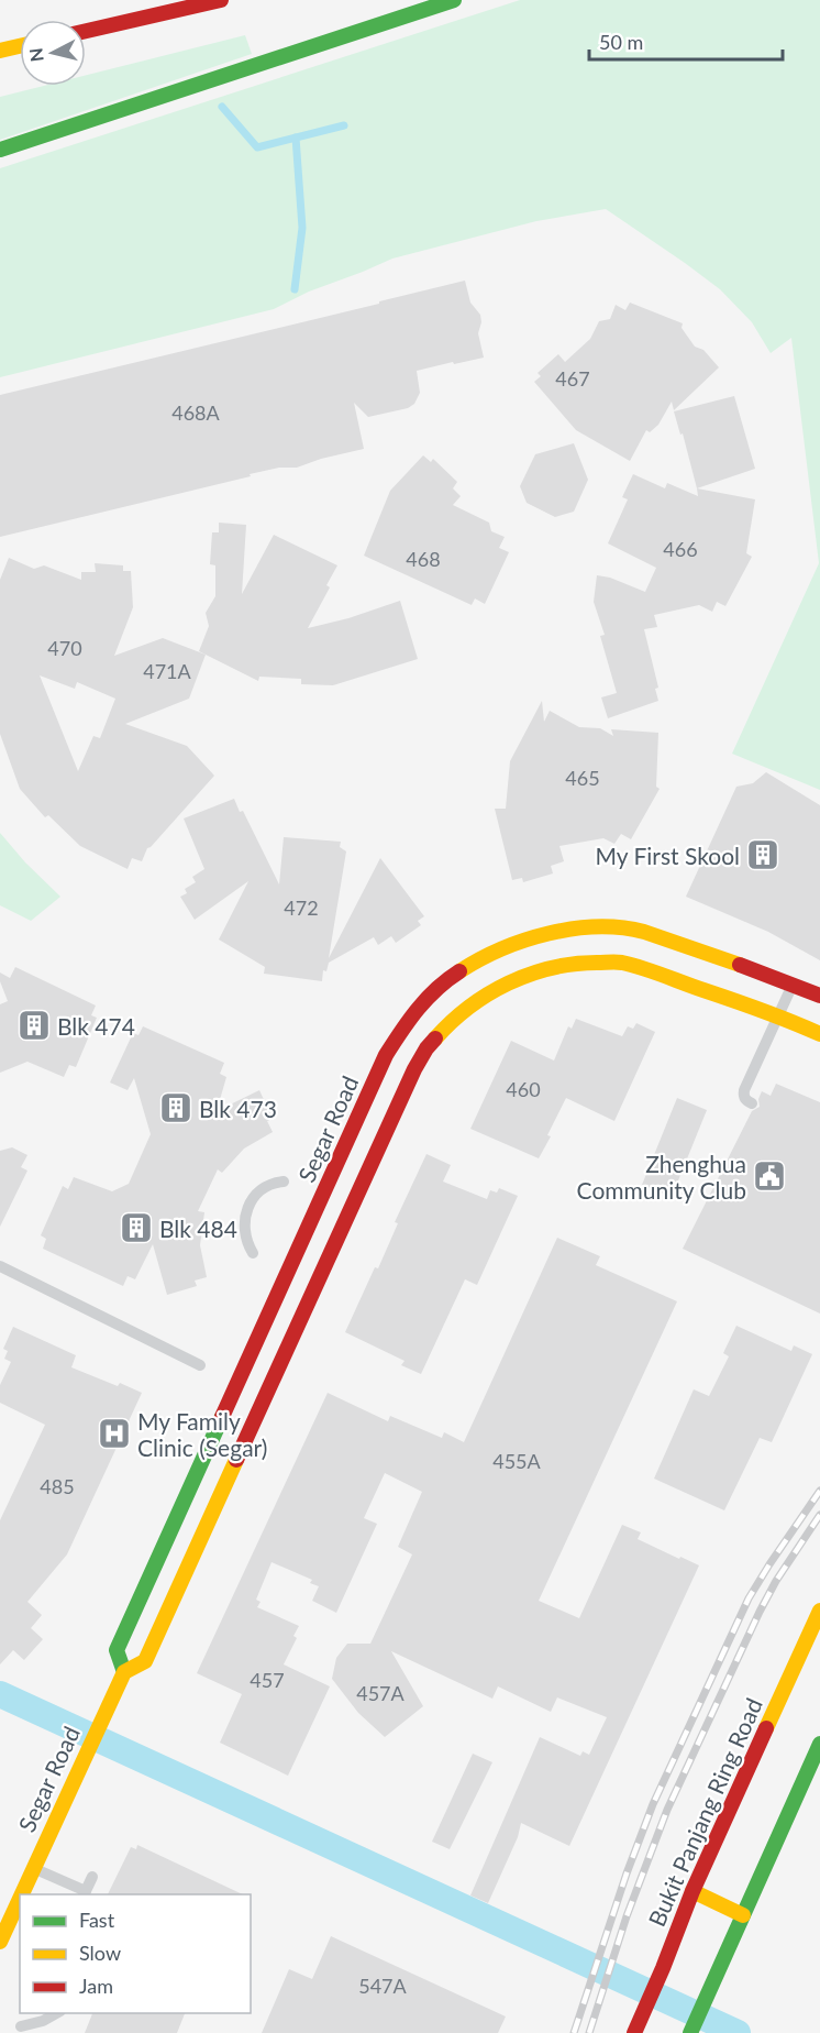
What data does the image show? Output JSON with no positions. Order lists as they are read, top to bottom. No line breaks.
{"streets":{"main road":["Segar Road","Bukit Panjang Ring Road"]},"places":{"building":["My First Skool","Blk 474","Blk 473","Blk 484"],"public building":["Zhenghua Community Club"],"hospital":["My Family Clinic (Segar)"]},"house_numbers":["467","468A","466","468","470","471A","465","472","460","455A","485","457","457A","547A"],"legend":["Fast","Slow","Jam"],"scale_bar":"50 m","north":"left"}
